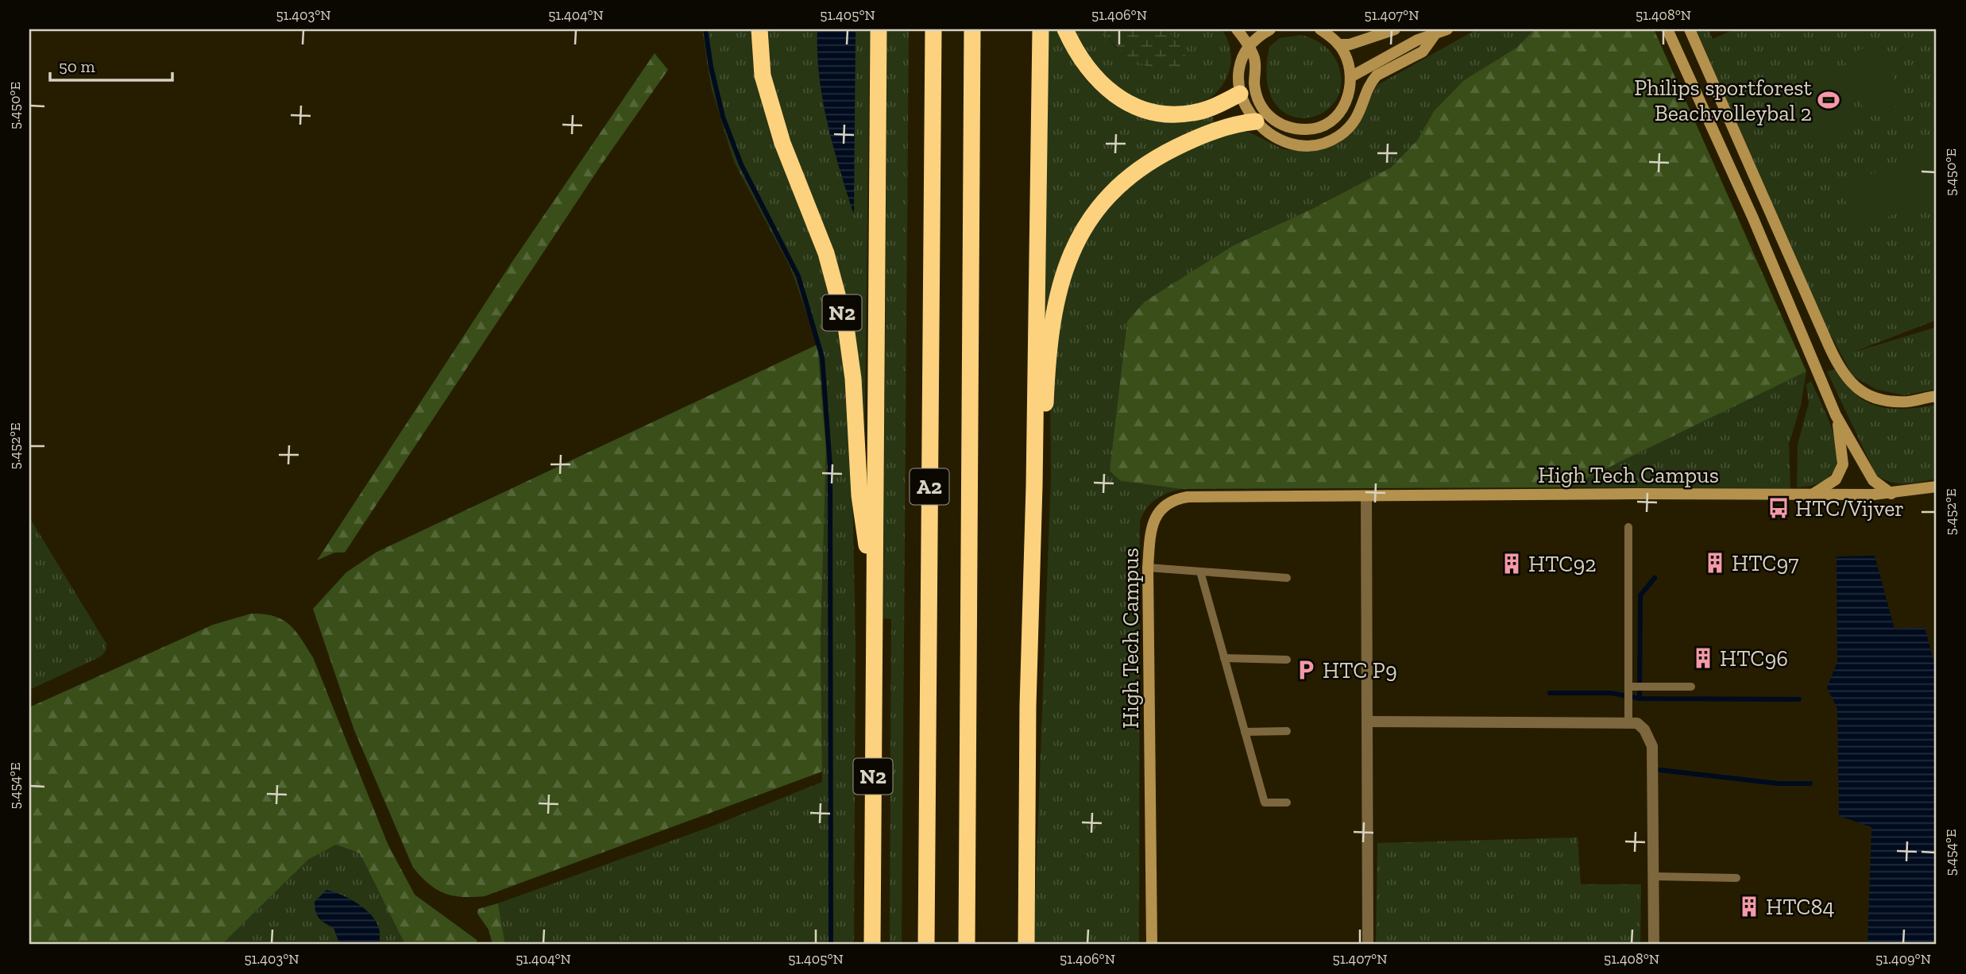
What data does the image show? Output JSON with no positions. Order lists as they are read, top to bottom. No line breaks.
{"streets":{"highway":["N2","A2"],"street":["High Tech Campus"]},"places":{"sports":["Philips sportforest Beachvolleybal 2"],"bus stop":["HTC/Vijver"],"building":["HTC97","HTC92","HTC96","HTC84"],"parking":["HTC P9"]},"scale_bar":"50 m","coordinates":["51.403°N","51.404°N","51.405°N","51.406°N","51.407°N","51.408°N","5.450°E","5.452°E","5.454°E","51.409°N"]}
